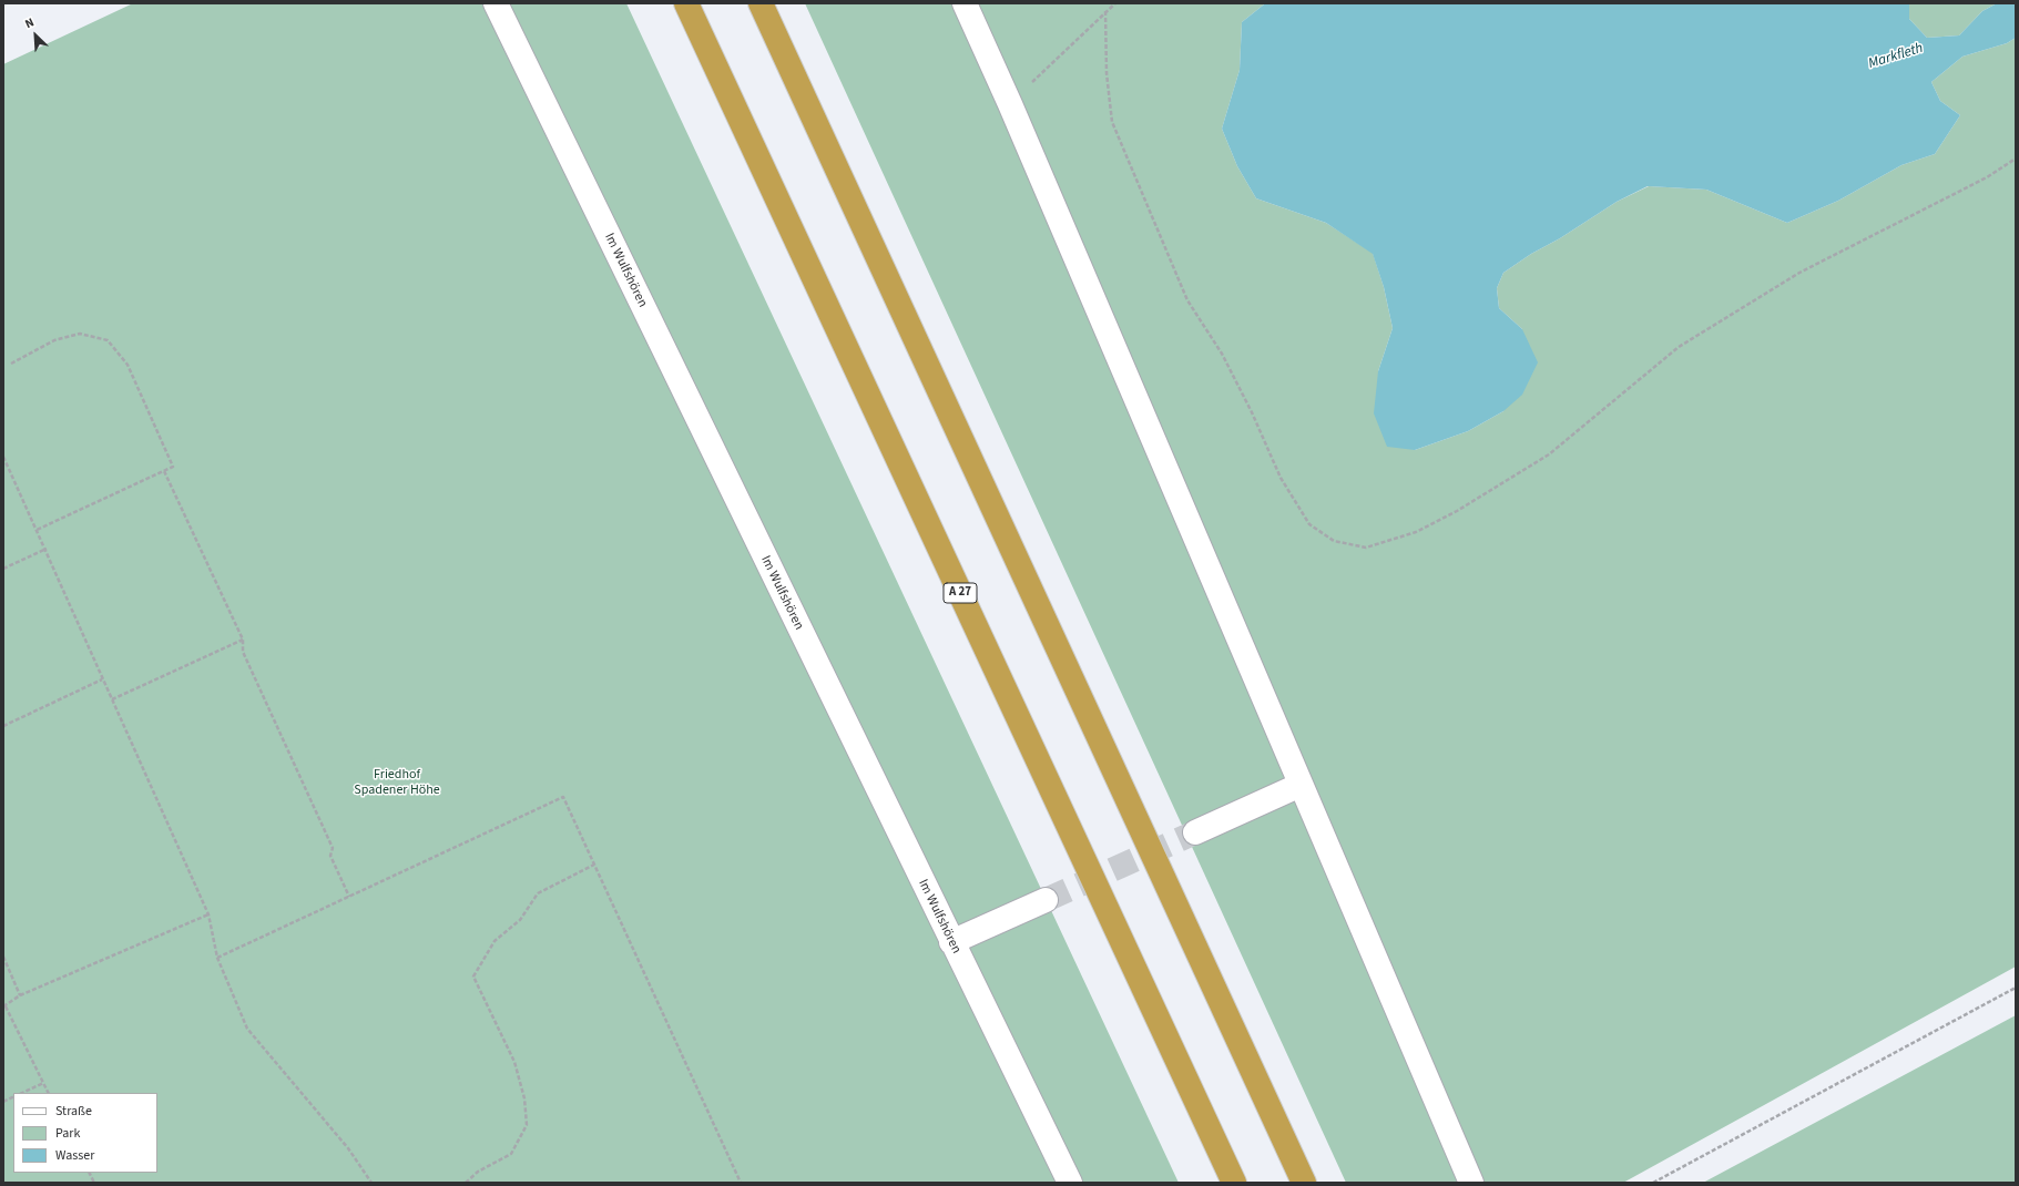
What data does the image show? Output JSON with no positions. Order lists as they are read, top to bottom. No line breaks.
{"streets":{"highway":["A 27"],"lane":["Im Wulfshören"]},"water":["Markfleth"],"parks":["Friedhof Spadener Höhe"],"legend":["Straße","Park","Wasser"],"north":"top left"}
